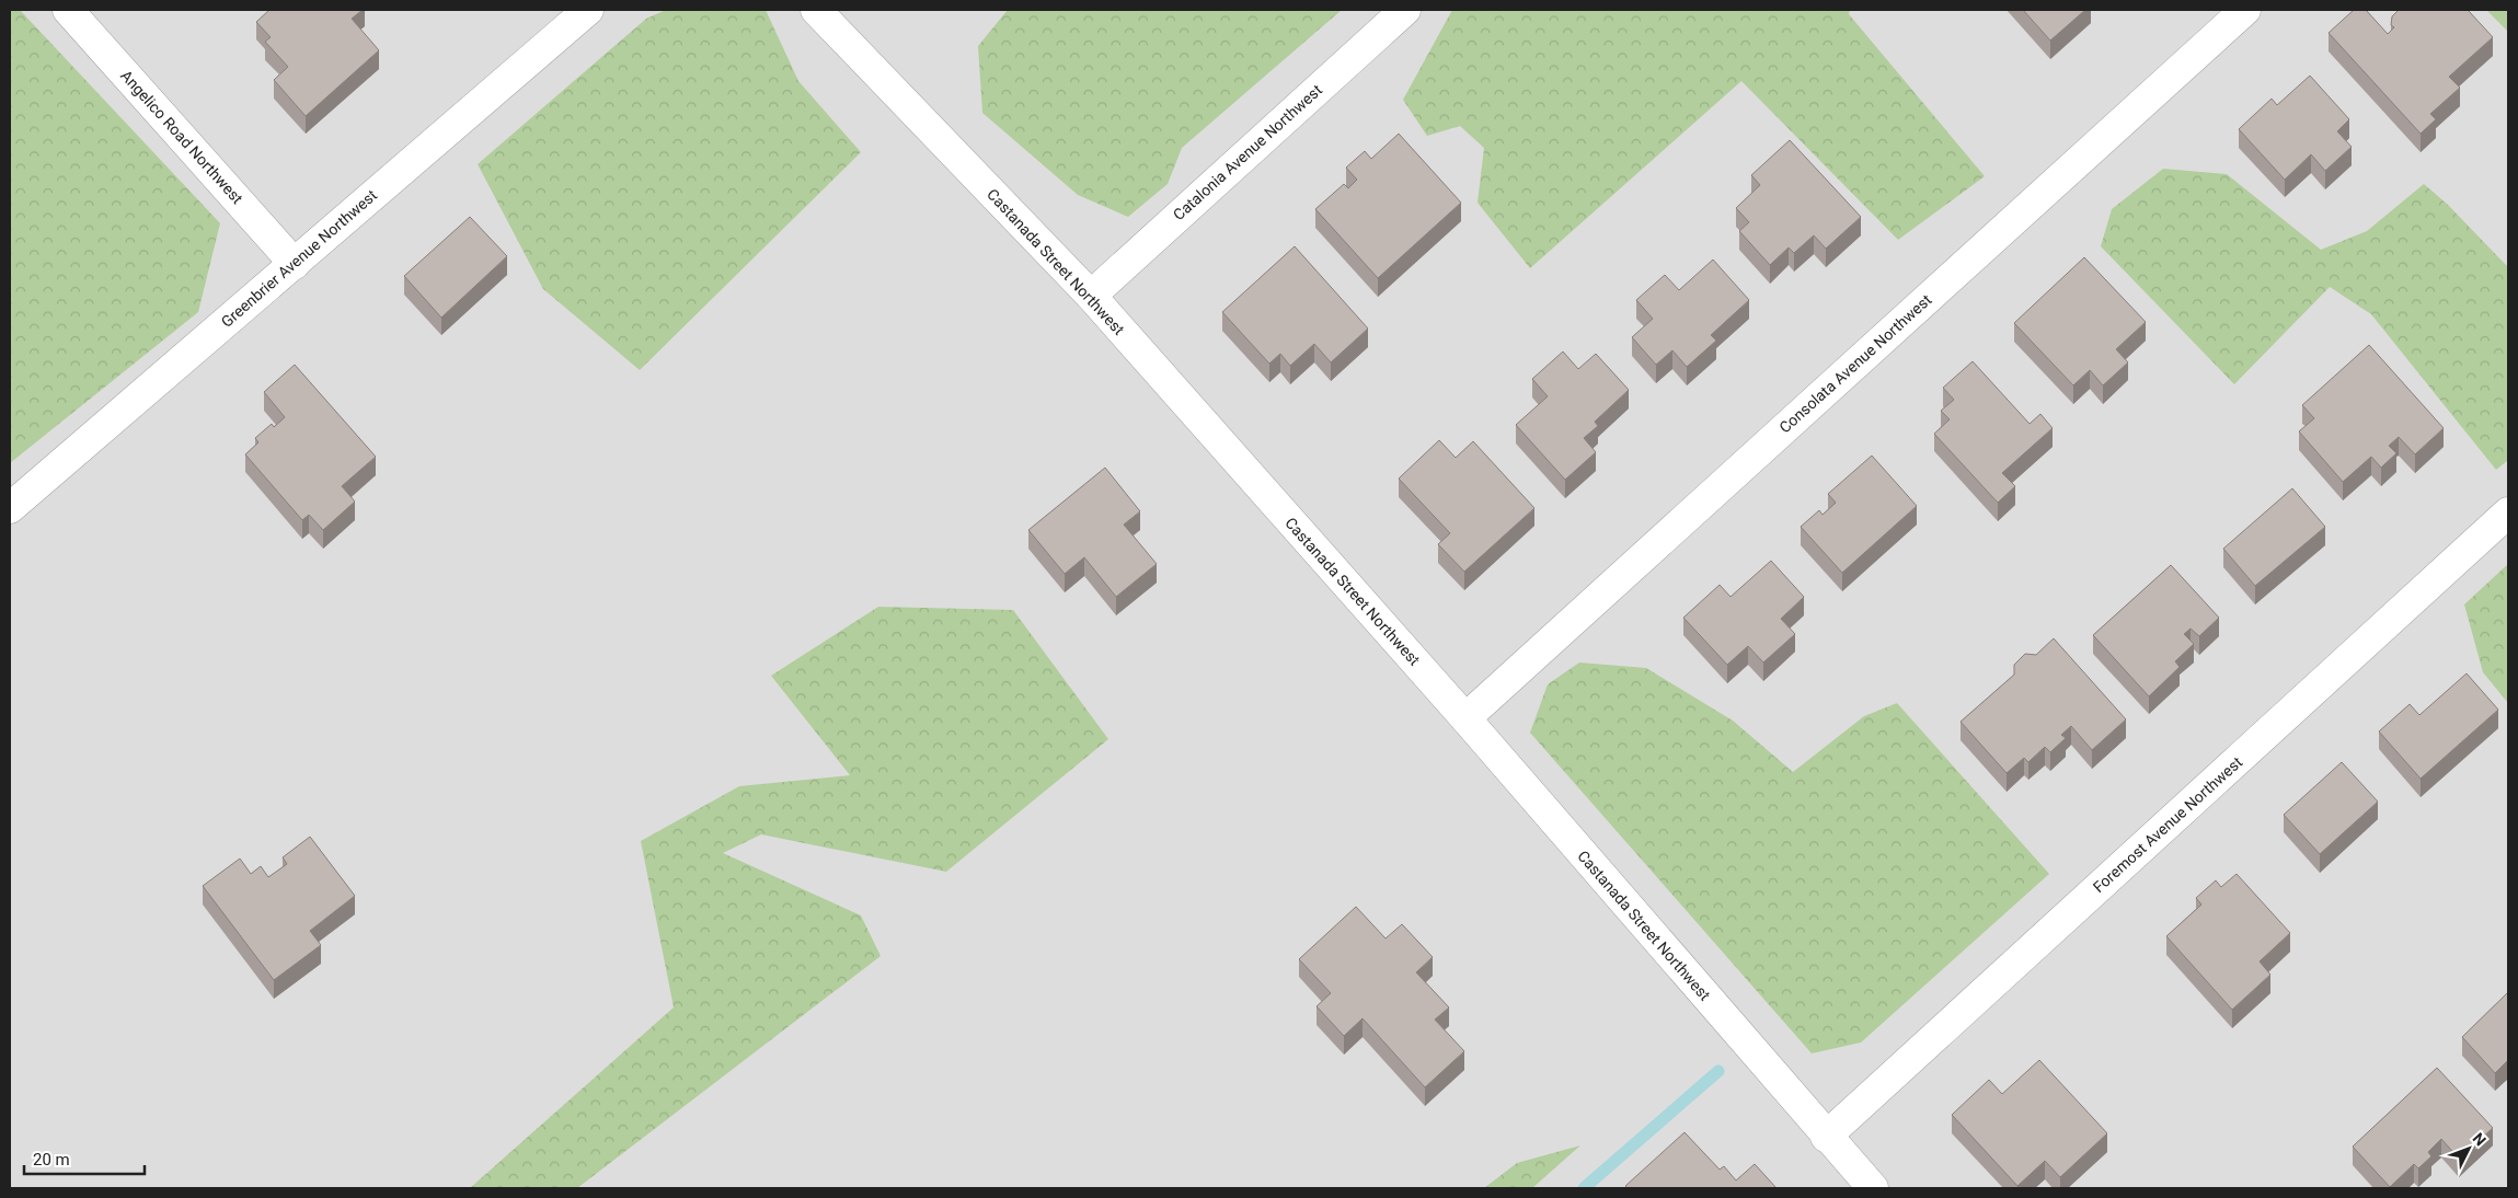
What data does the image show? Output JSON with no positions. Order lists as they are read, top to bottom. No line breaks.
{"streets":{"street":["Angelico Road Northwest","Catalonia Avenue Northwest","Greenbrier Avenue Northwest","Castanada Street Northwest","Consolata Avenue Northwest","Foremost Avenue Northwest"]},"crossings":[["Angelico Road Northwest","Greenbrier Avenue Northwest"],["Catalonia Avenue Northwest","Castanada Street Northwest"],["Castanada Street Northwest","Consolata Avenue Northwest"],["Castanada Street Northwest","Foremost Avenue Northwest"]],"scale_bar":"20 m","north":"top right"}
